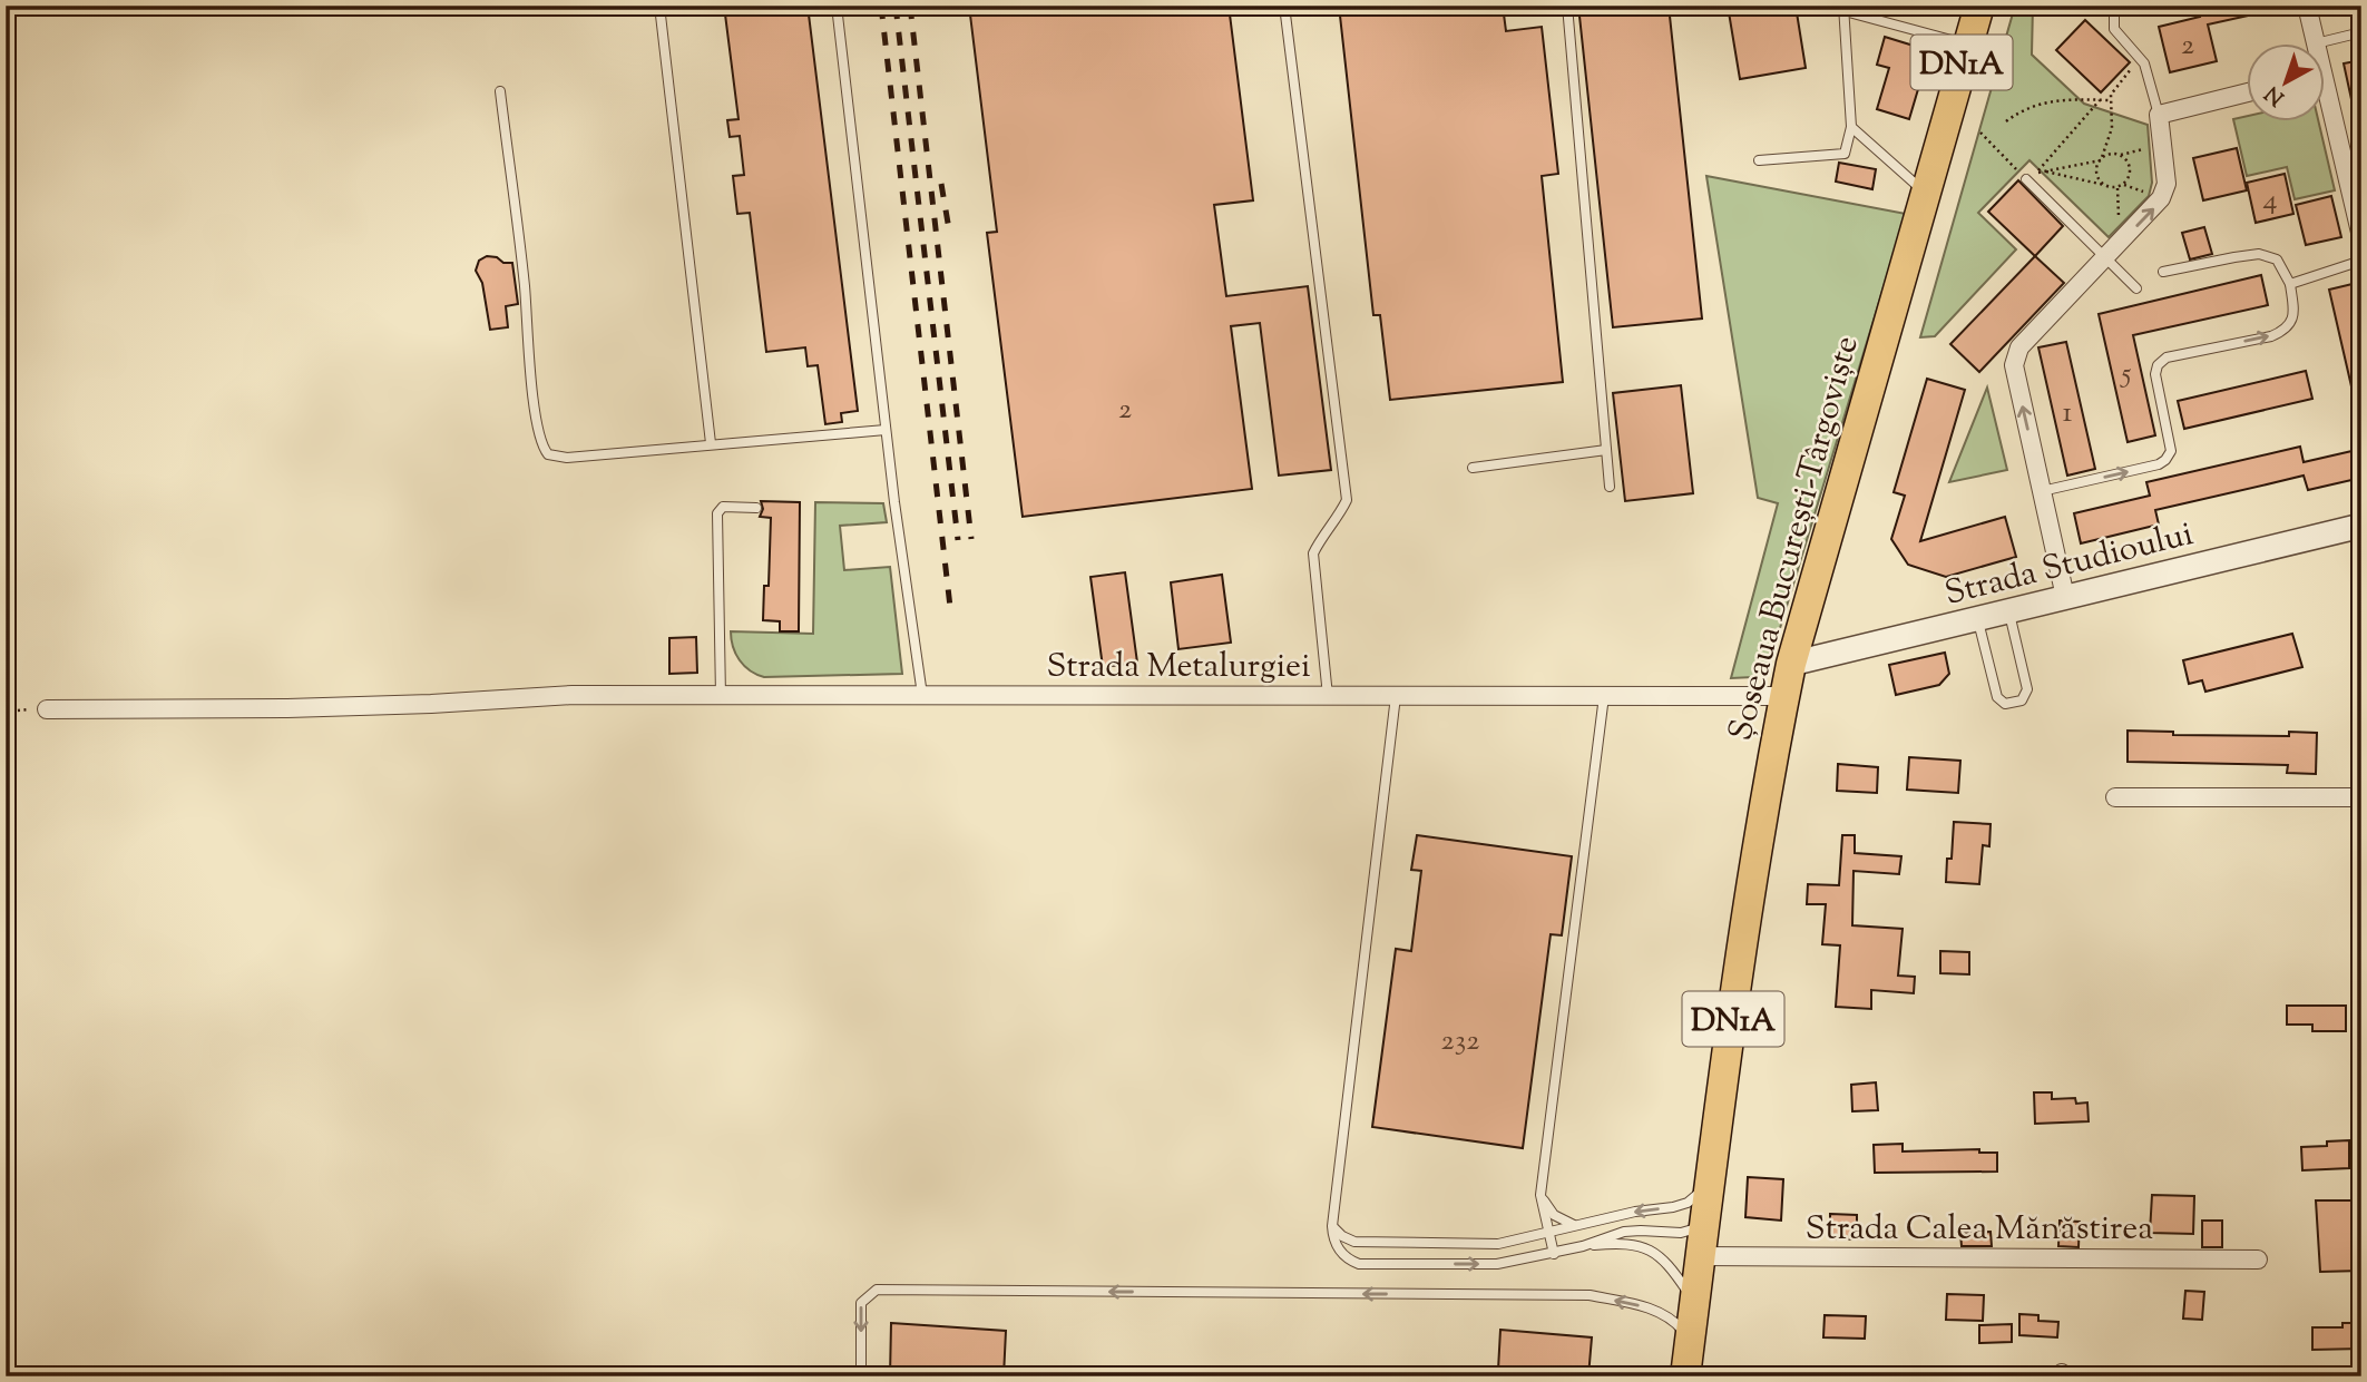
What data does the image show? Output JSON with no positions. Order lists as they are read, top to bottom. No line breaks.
{"streets":{"main road":["DN1A","Șoseaua București-Târgoviște"],"street":["Strada Studioului","Strada Metalurgiei","Strada Calea Mănăstirea"]},"crossings":[["Șoseaua București-Târgoviște","Strada Studioului"],["Șoseaua București-Târgoviște","Strada Metalurgiei"],["Șoseaua București-Târgoviște","Strada Calea Mănăstirea"]],"house_numbers":["2","4","5","2","1","232"],"north":"bottom left"}
